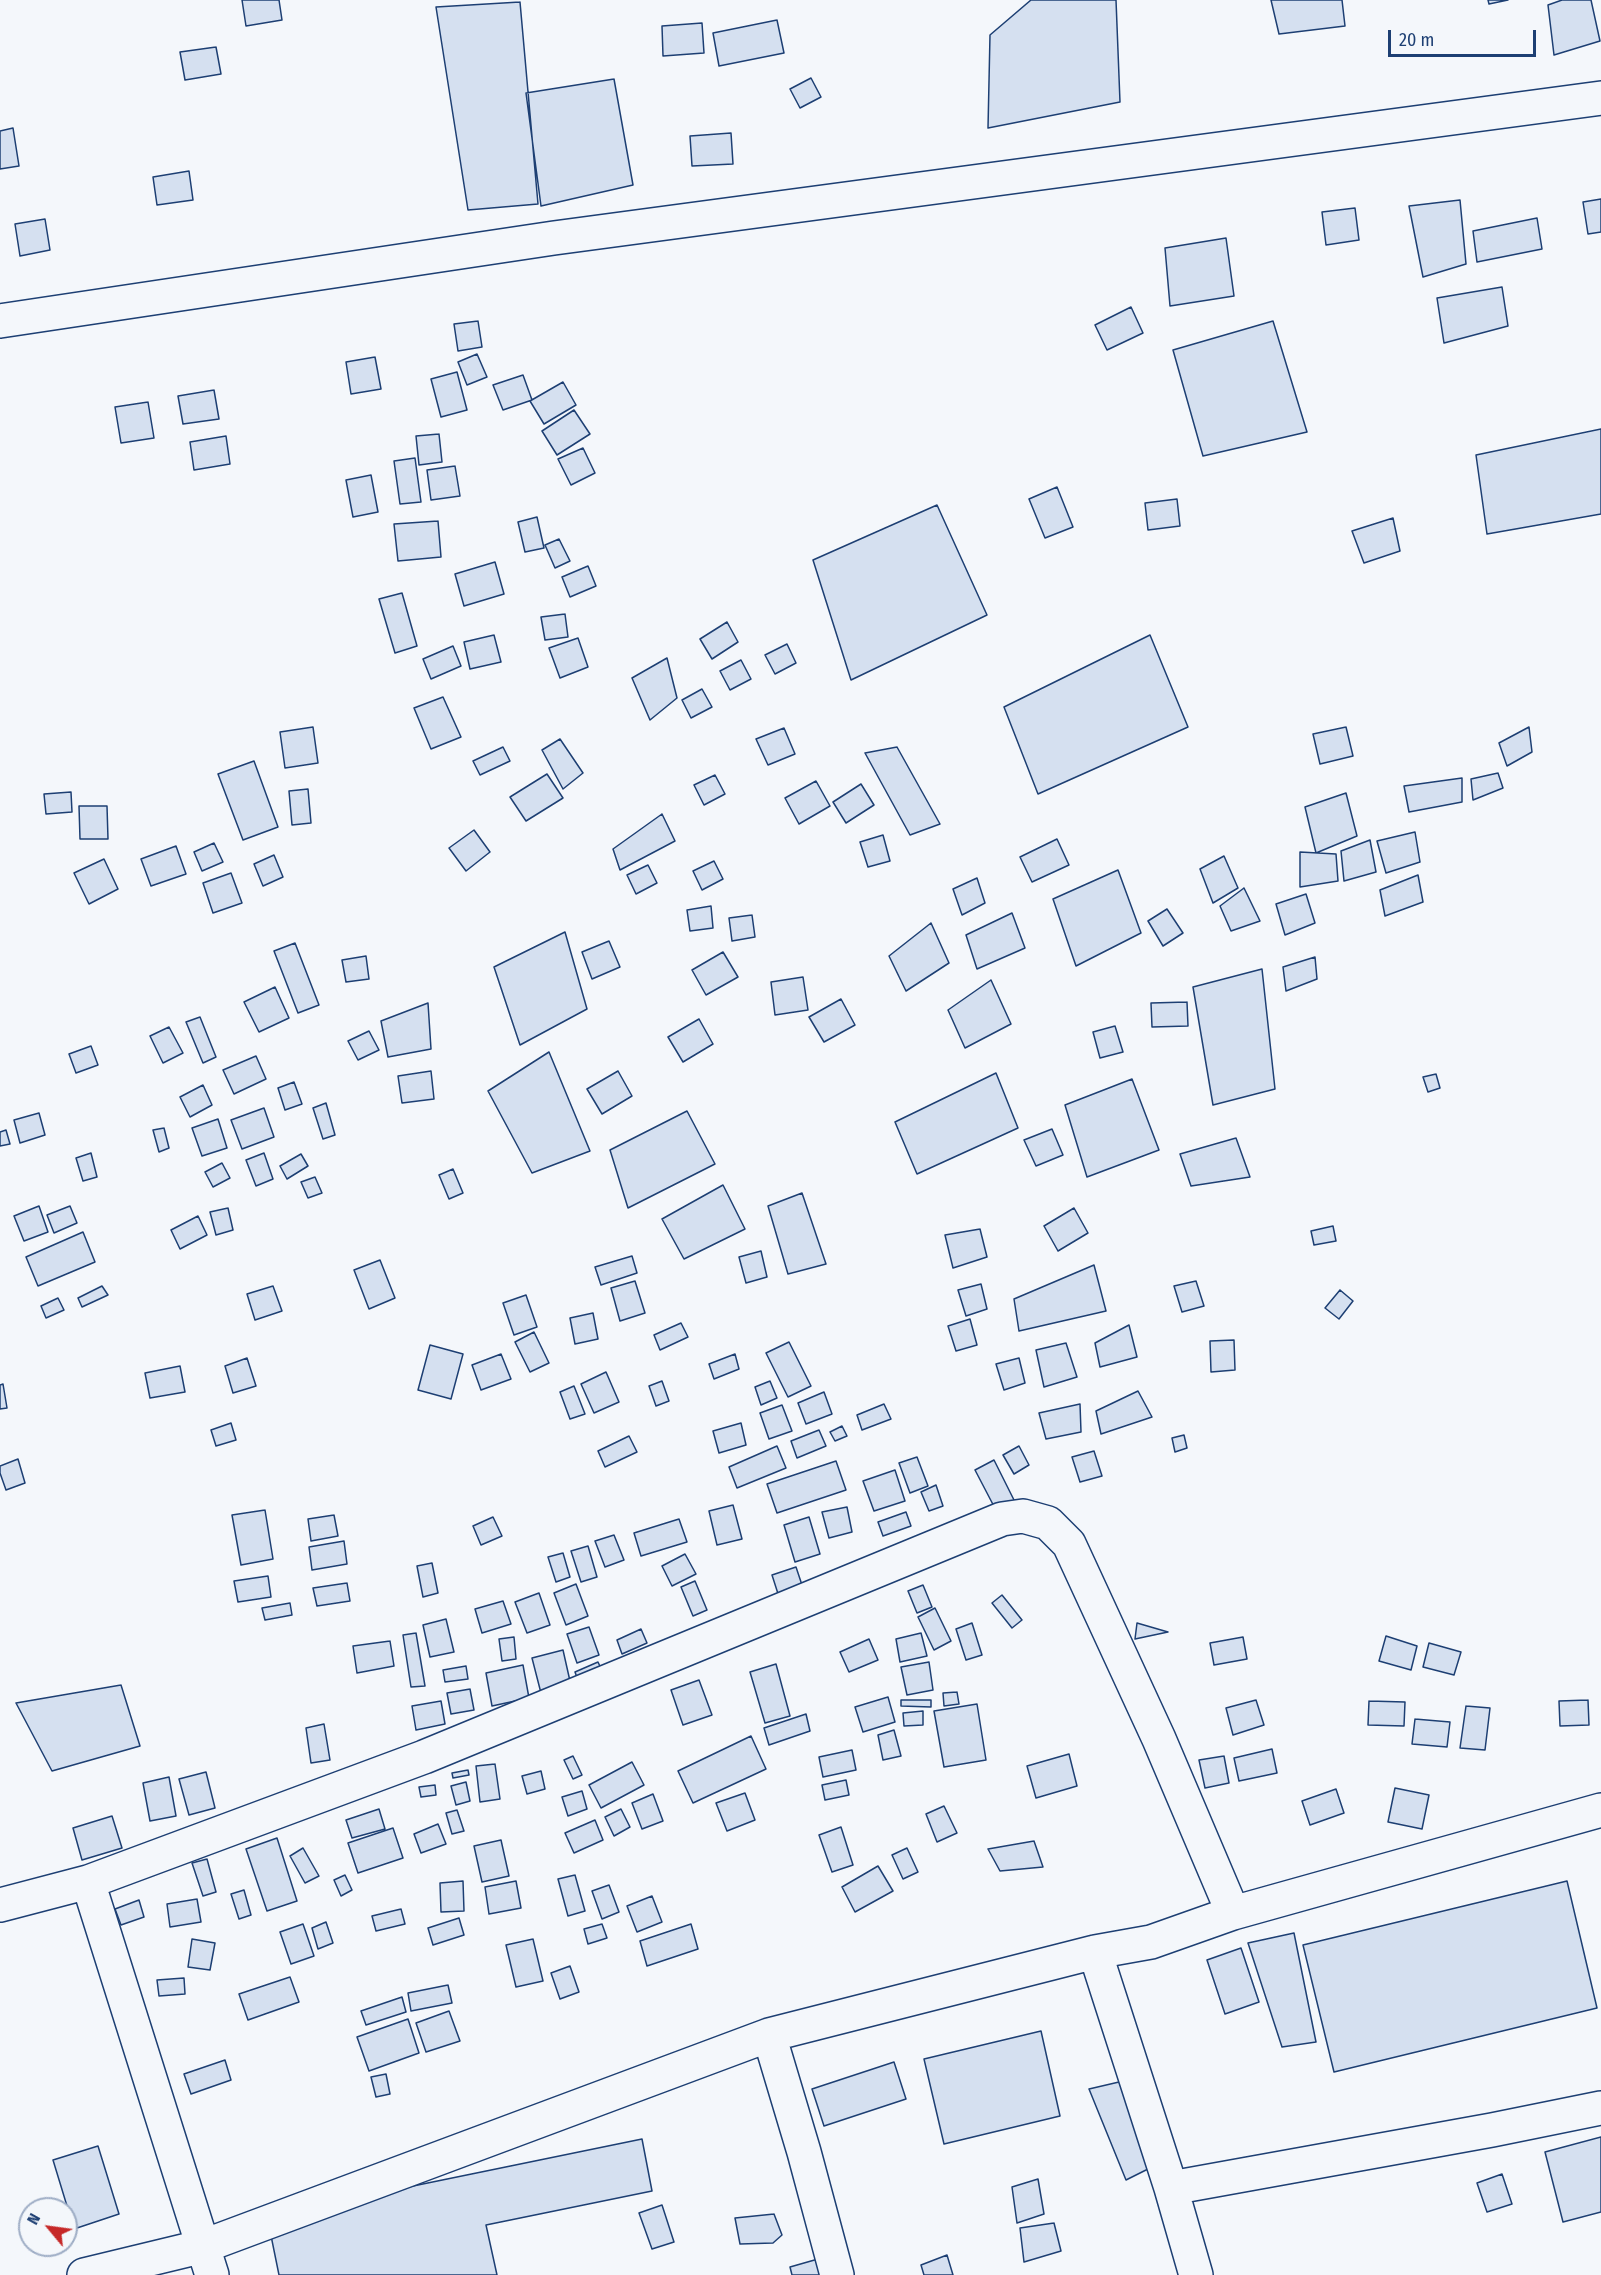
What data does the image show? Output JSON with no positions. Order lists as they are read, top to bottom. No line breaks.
{"scale_bar":"20 m","north":"top left"}
